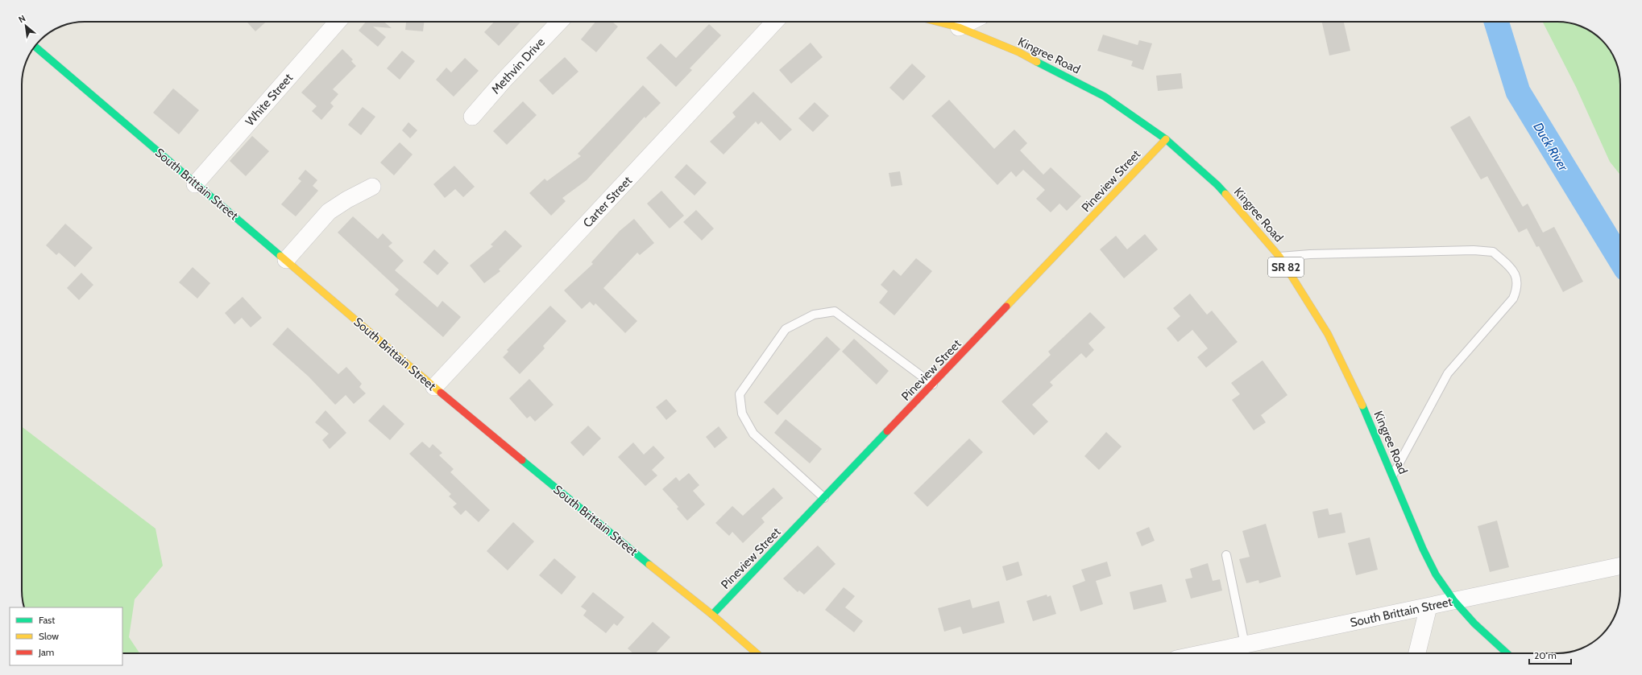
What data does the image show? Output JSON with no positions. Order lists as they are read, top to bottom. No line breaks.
{"streets":{"street":["Kingree Road","Methvin Drive","White Street","Pineview Street","South Brittain Street","Carter Street","SR 82"]},"crossings":[["Kingree Road","Pineview Street"],["Kingree Road","South Brittain Street"],["White Street","South Brittain Street"],["Pineview Street","South Brittain Street"],["South Brittain Street","Carter Street"]],"water":["Duck River"],"legend":["Fast","Slow","Jam"],"scale_bar":"20 m","north":"top left"}
